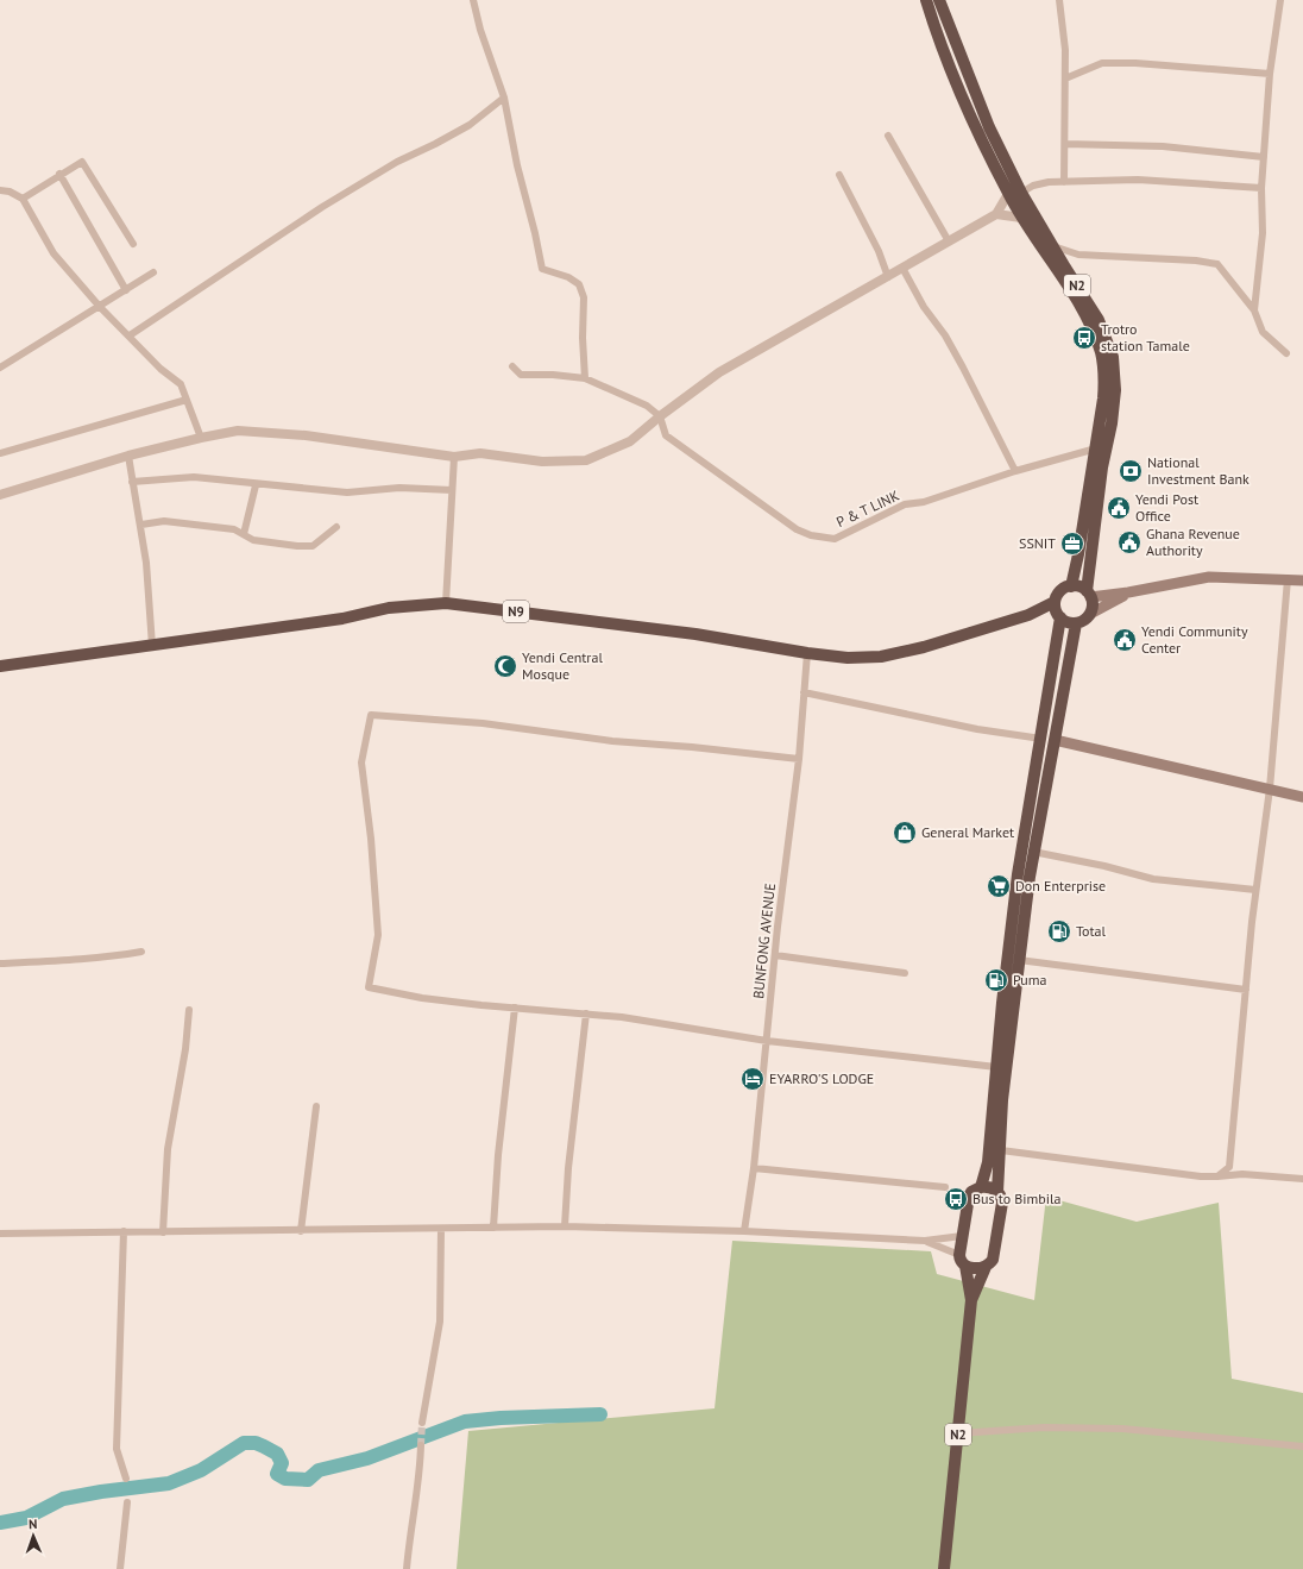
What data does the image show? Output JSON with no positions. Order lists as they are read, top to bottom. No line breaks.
{"streets":{"highway":["N2","N9"],"street":["P & T LINK","BUNFONG AVENUE"]},"crossings":[["N2","P & T LINK"],["N2","N9"],["N9","BUNFONG AVENUE"]],"places":{"bus stop":["Trotro station Tamale","Bus to Bimbila"],"bank":["National Investment Bank"],"public building":["Yendi Post Office","Ghana Revenue Authority","Yendi Community Center"],"office":["SSNIT"],"mosque":["Yendi Central Mosque"],"shop":["General Market"],"supermarket":["Don Enterprise"],"fuel station":["Total","Puma"],"hotel":["EYARRO'S LODGE"]},"north":"top"}
